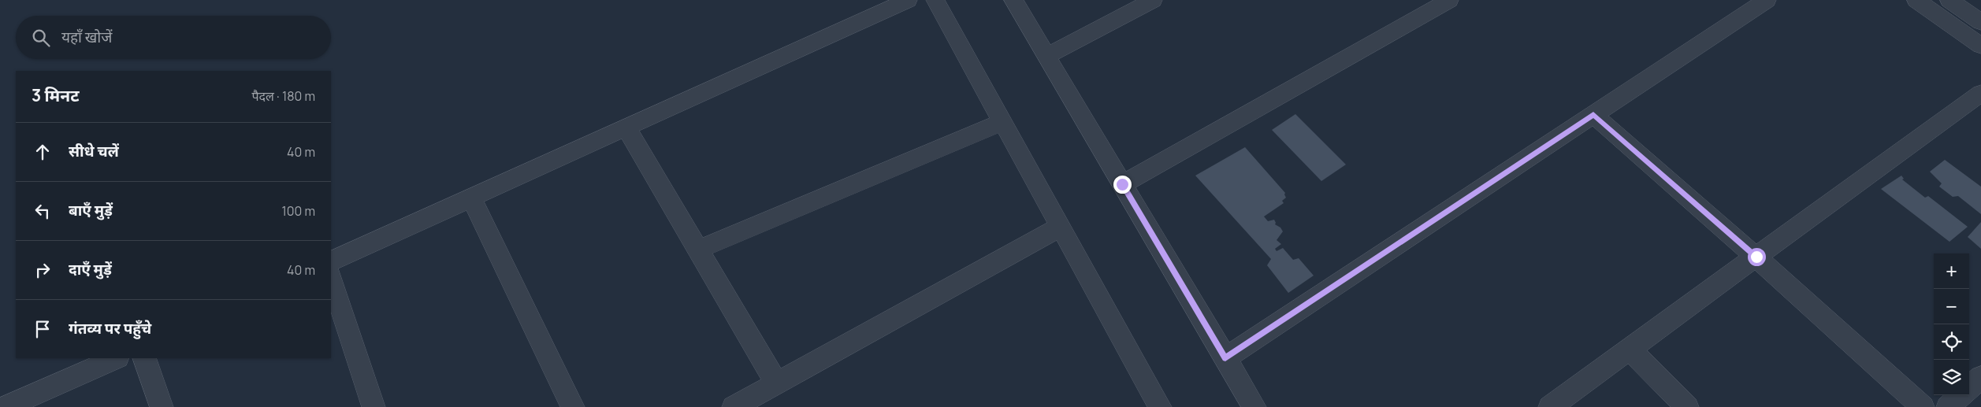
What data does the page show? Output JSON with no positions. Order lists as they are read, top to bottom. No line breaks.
{"page":{"search":"यहाँ खोजें","heading":["3 मिनट","पैदल · 180 m"],"list":[["सीधे चलें","40 m"],["बाएँ मुड़ें","100 m"],["दाएँ मुड़ें","40 m"],"गंतव्य पर पहुँचे"],"map_buttons":["+","−"]}}
